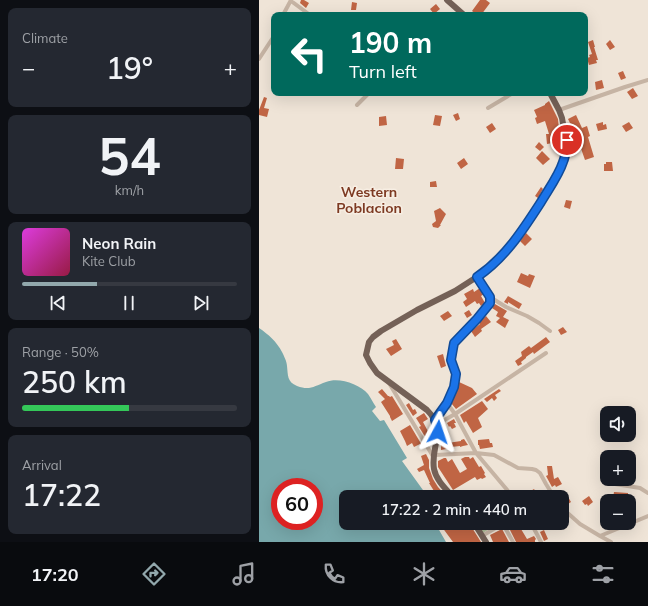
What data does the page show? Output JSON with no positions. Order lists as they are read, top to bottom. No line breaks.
{"districts":["Western Poblacion"],"page":{"tile":["Climate",["54","km/h"],["Range · 50%","250 km"],["Arrival","17:22"]],"turn":["190 m","Turn left"],"heat":["−","19°","+"],"song":["Neon Rain","Kite Club"],"map_buttons":["+","−"],"limit":"60","trip":"17:22 · 2 min · 440 m","tabs":"17:20"}}
